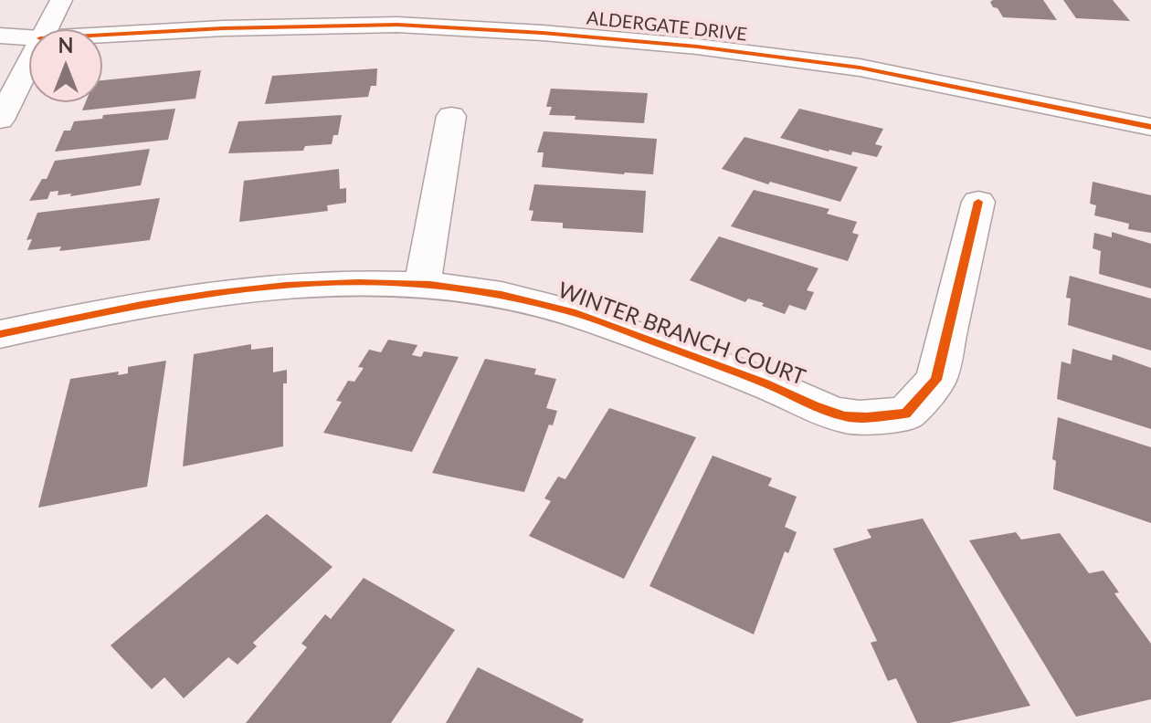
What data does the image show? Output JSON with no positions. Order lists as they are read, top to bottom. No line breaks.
{"streets":{"street":["ALDERGATE DRIVE","WINTER BRANCH COURT"]},"north":"top"}
